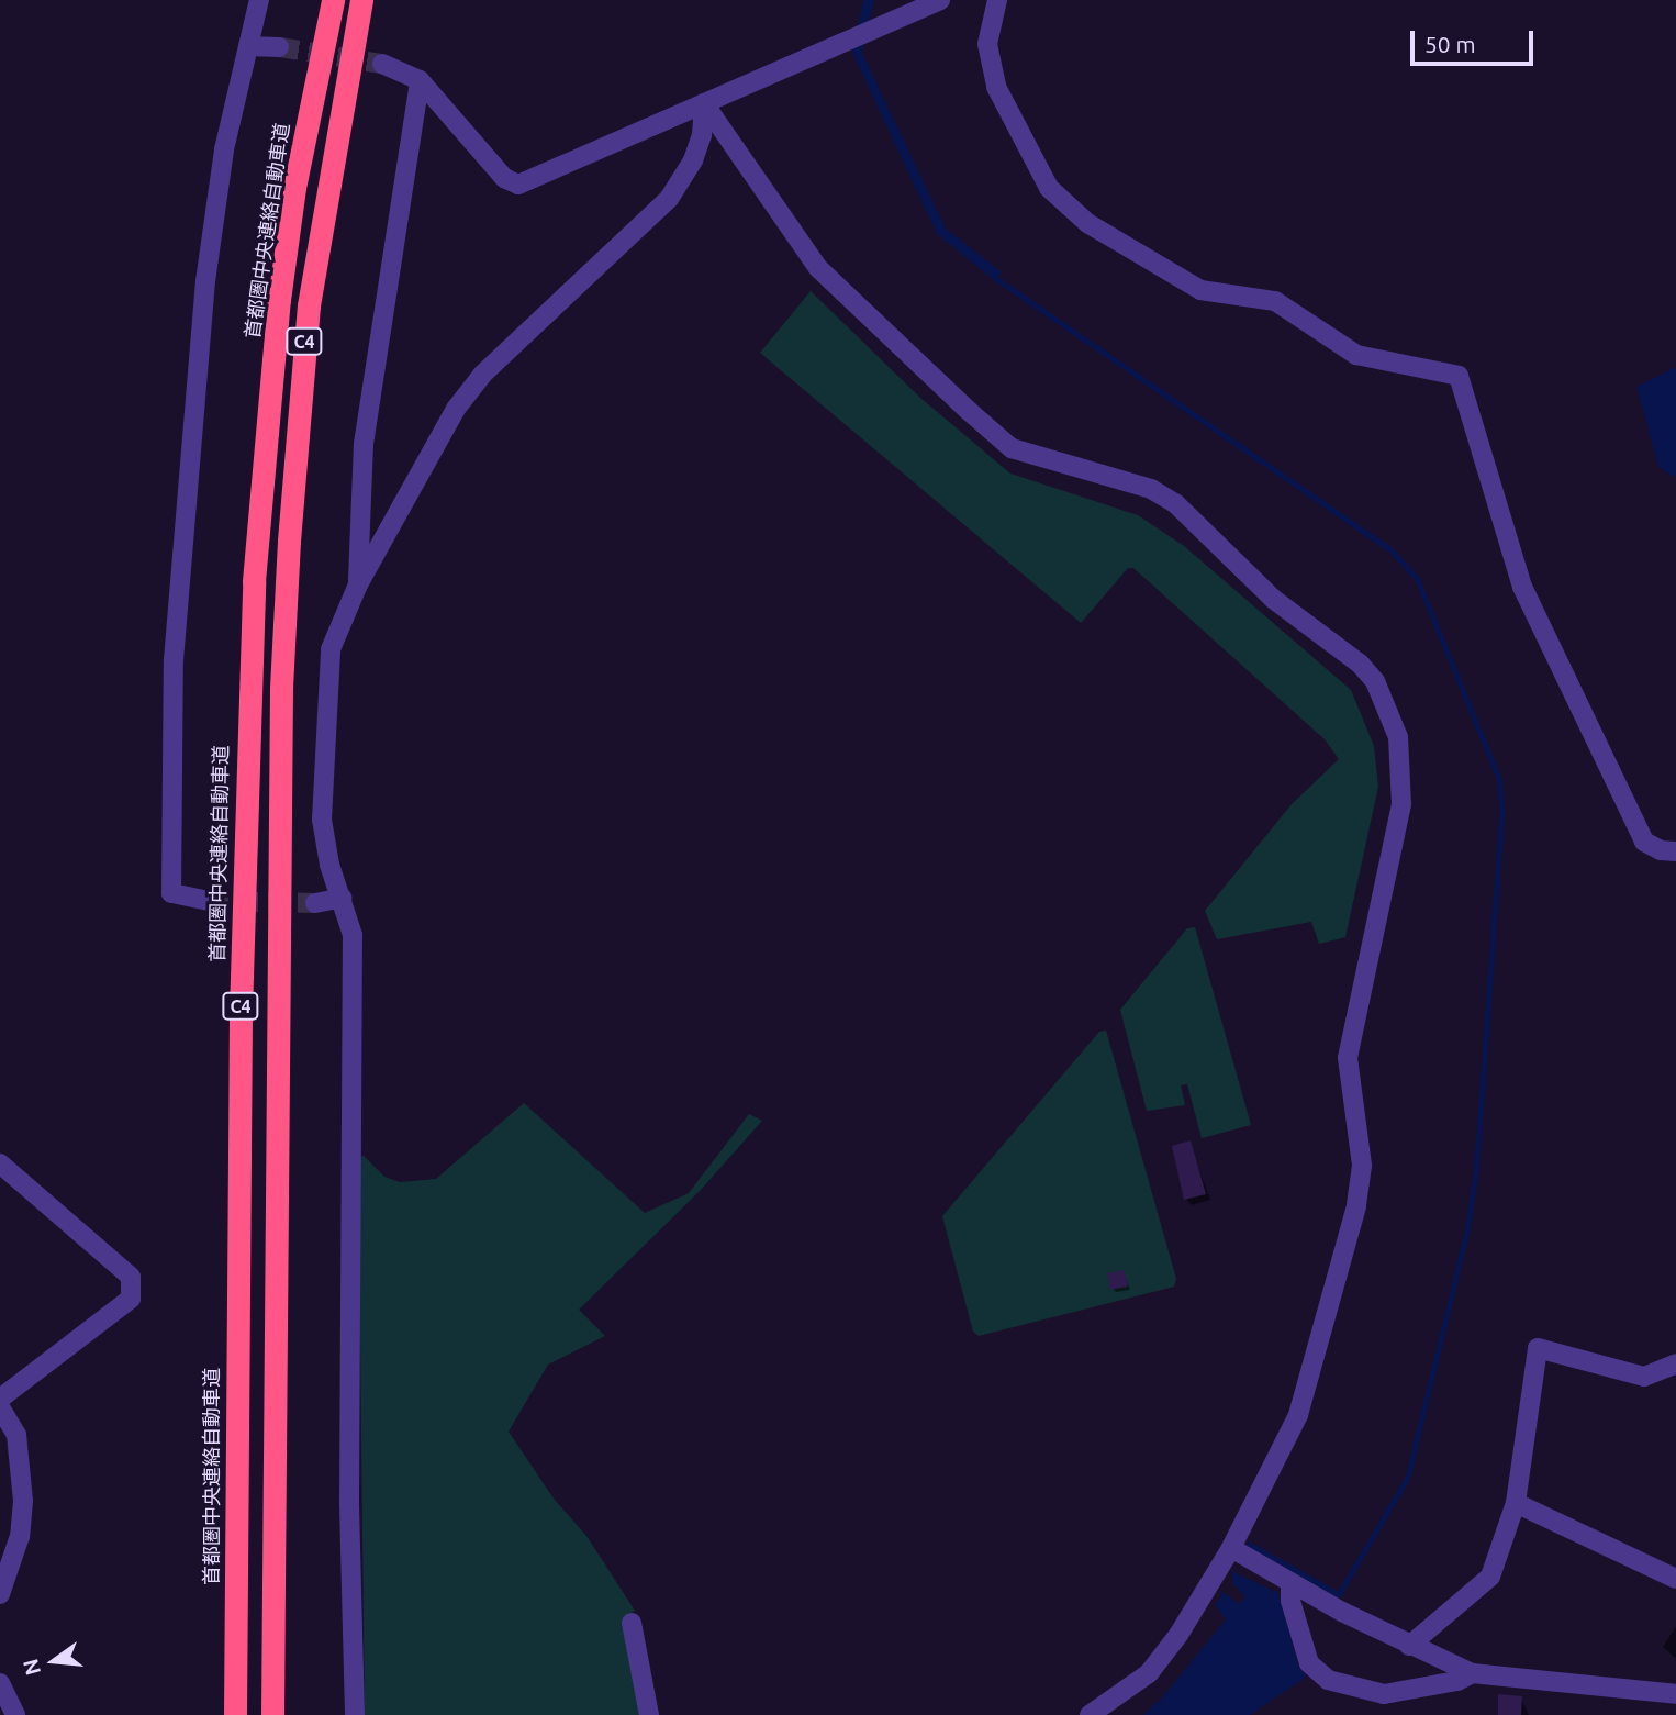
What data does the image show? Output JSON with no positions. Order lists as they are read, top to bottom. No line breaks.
{"streets":{"highway":["首都圏中央連絡自動車道","C4"]},"scale_bar":"50 m","north":"left"}
